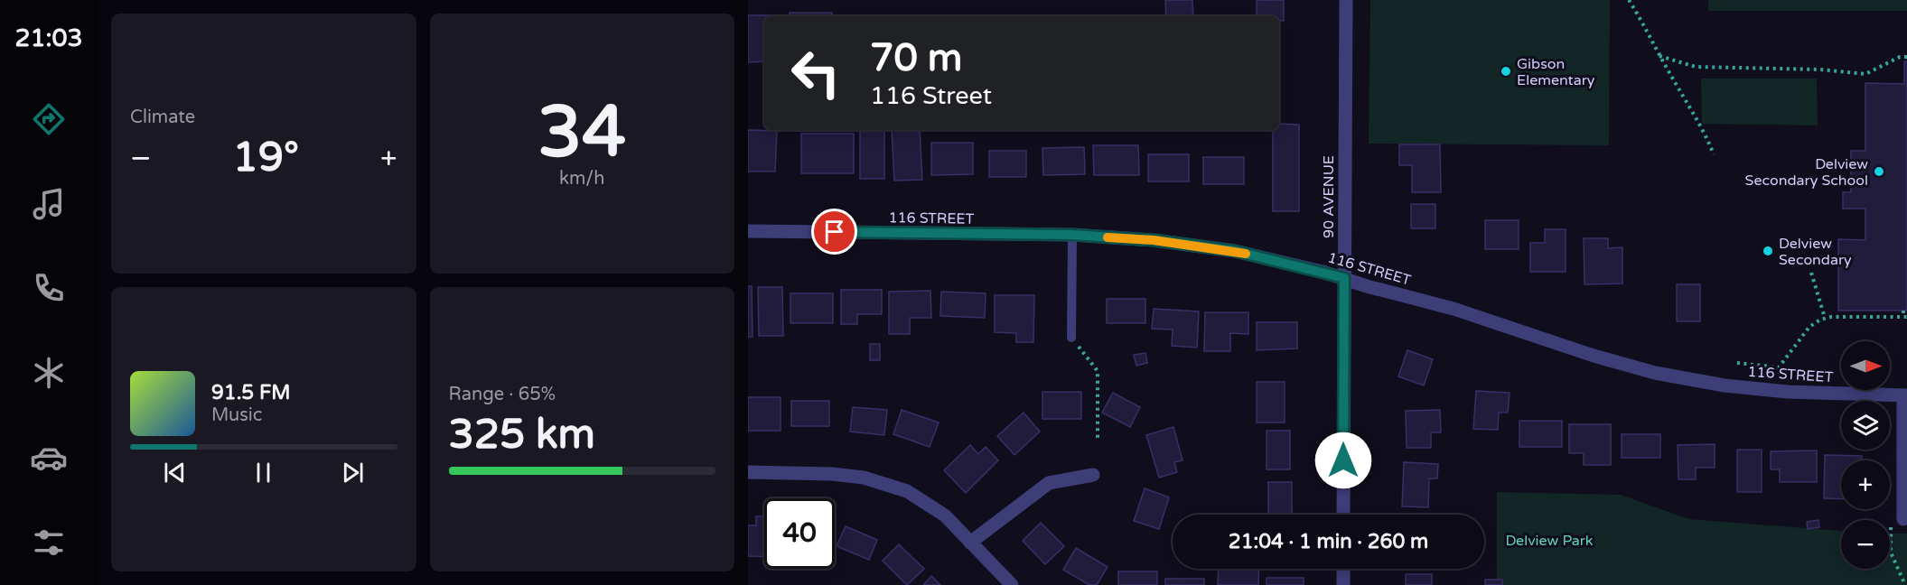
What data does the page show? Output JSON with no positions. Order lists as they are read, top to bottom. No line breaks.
{"streets":{"street":["90 AVENUE","116 STREET"]},"crossings":[["90 AVENUE","116 STREET"]],"parks":["Delview Park"],"places":["Gibson Elementary","Delview Secondary School","Delview Secondary"],"north":"right","page":{"tabs":"21:03","tile":["Climate",["34","km/h"],["Range · 65%","325 km"]],"turn":["70 m","116 Street"],"heat":["−","19°","+"],"map_buttons":["+","−"],"song":["91.5 FM","Music"],"limit":"40","trip":"21:04 · 1 min · 260 m"}}
